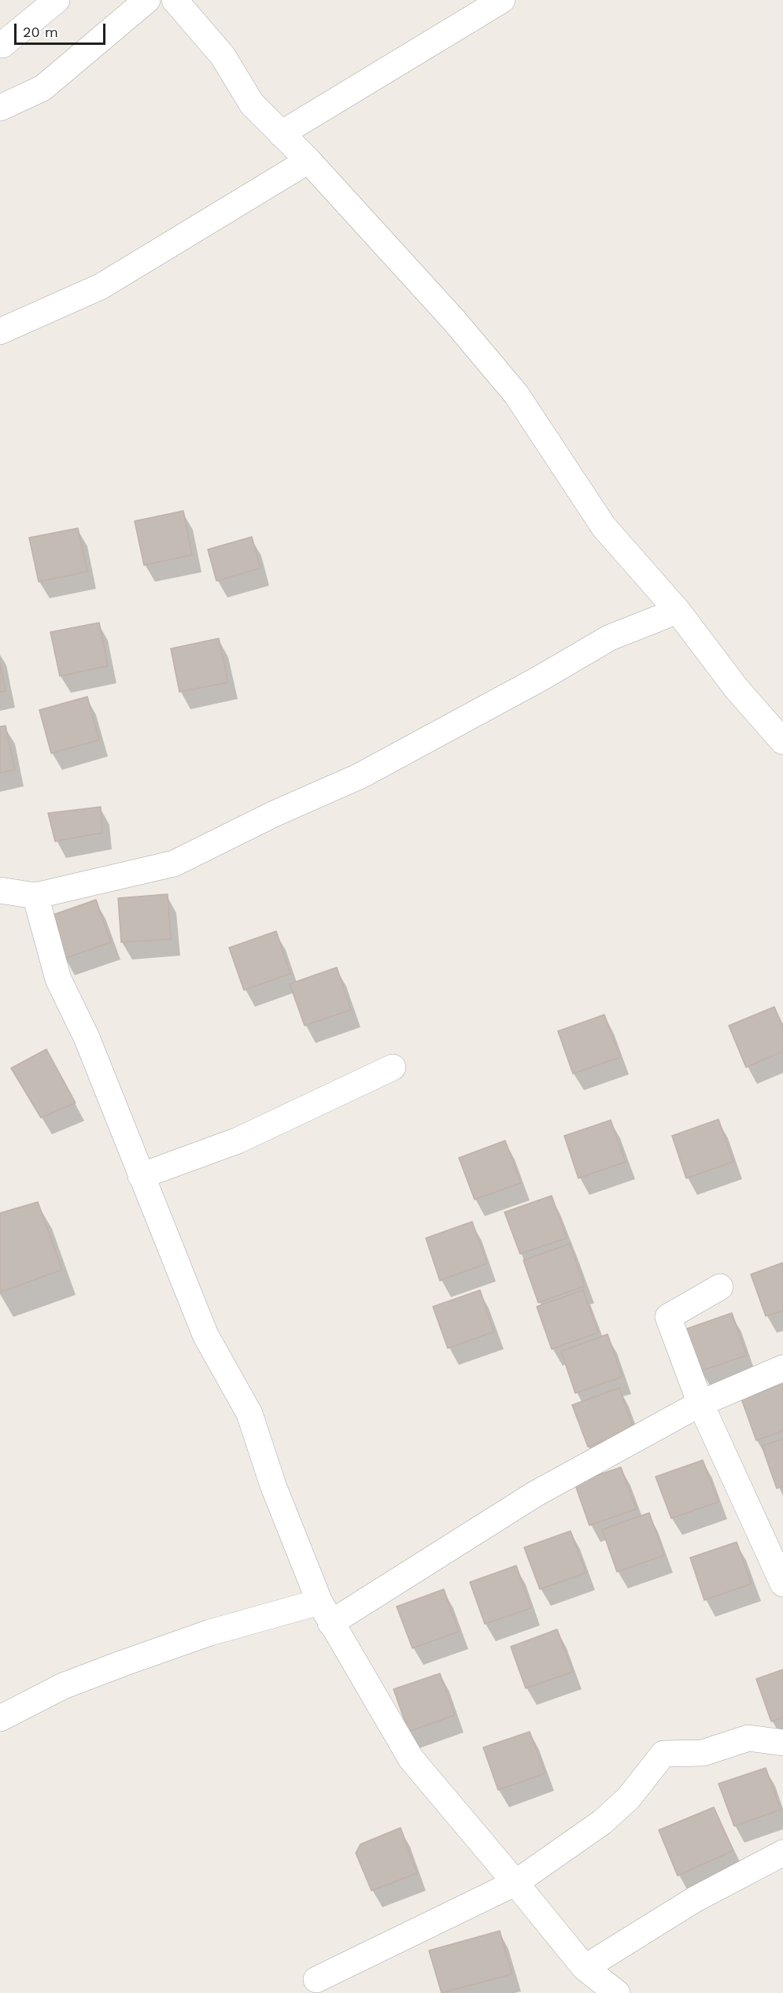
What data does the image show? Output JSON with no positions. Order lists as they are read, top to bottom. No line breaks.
{"scale_bar":"20 m"}
